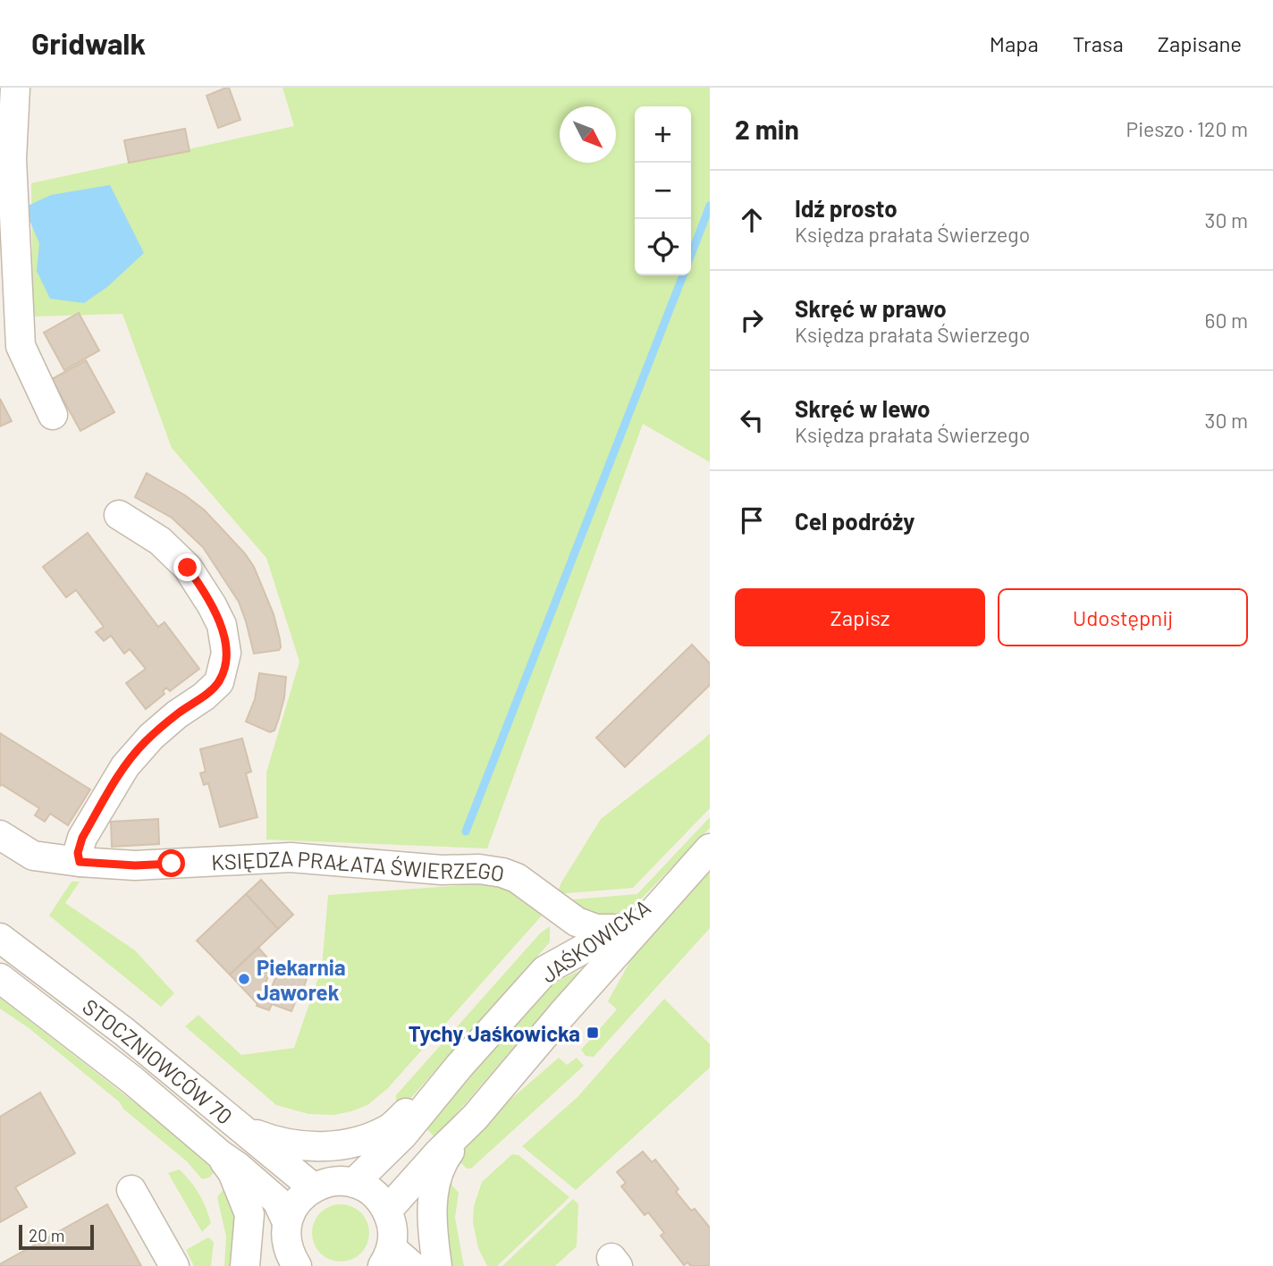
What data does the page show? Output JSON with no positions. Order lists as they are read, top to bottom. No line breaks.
{"streets":{"street":["KSIĘDZA PRAŁATA ŚWIERZEGO","JAŚKOWICKA","STOCZNIOWCÓW 70"]},"crossings":[["KSIĘDZA PRAŁATA ŚWIERZEGO","JAŚKOWICKA"]],"places":{"other":["Piekarnia Jaworek"],"transit":["Tychy Jaśkowicka"]},"scale_bar":"20 m","north":"bottom right","page":{"header":"Gridwalk","nav":["Mapa","Trasa","Zapisane"],"heading":["2 min","Pieszo · 120 m"],"map_buttons":["+","−"],"list":[["Idź prosto","Księdza prałata Świerzego","30 m"],["Skręć w prawo","Księdza prałata Świerzego","60 m"],["Skręć w lewo","Księdza prałata Świerzego","30 m"],"Cel podróży"],"buttons":["Zapisz","Udostępnij"],"scale":"20 m"}}
